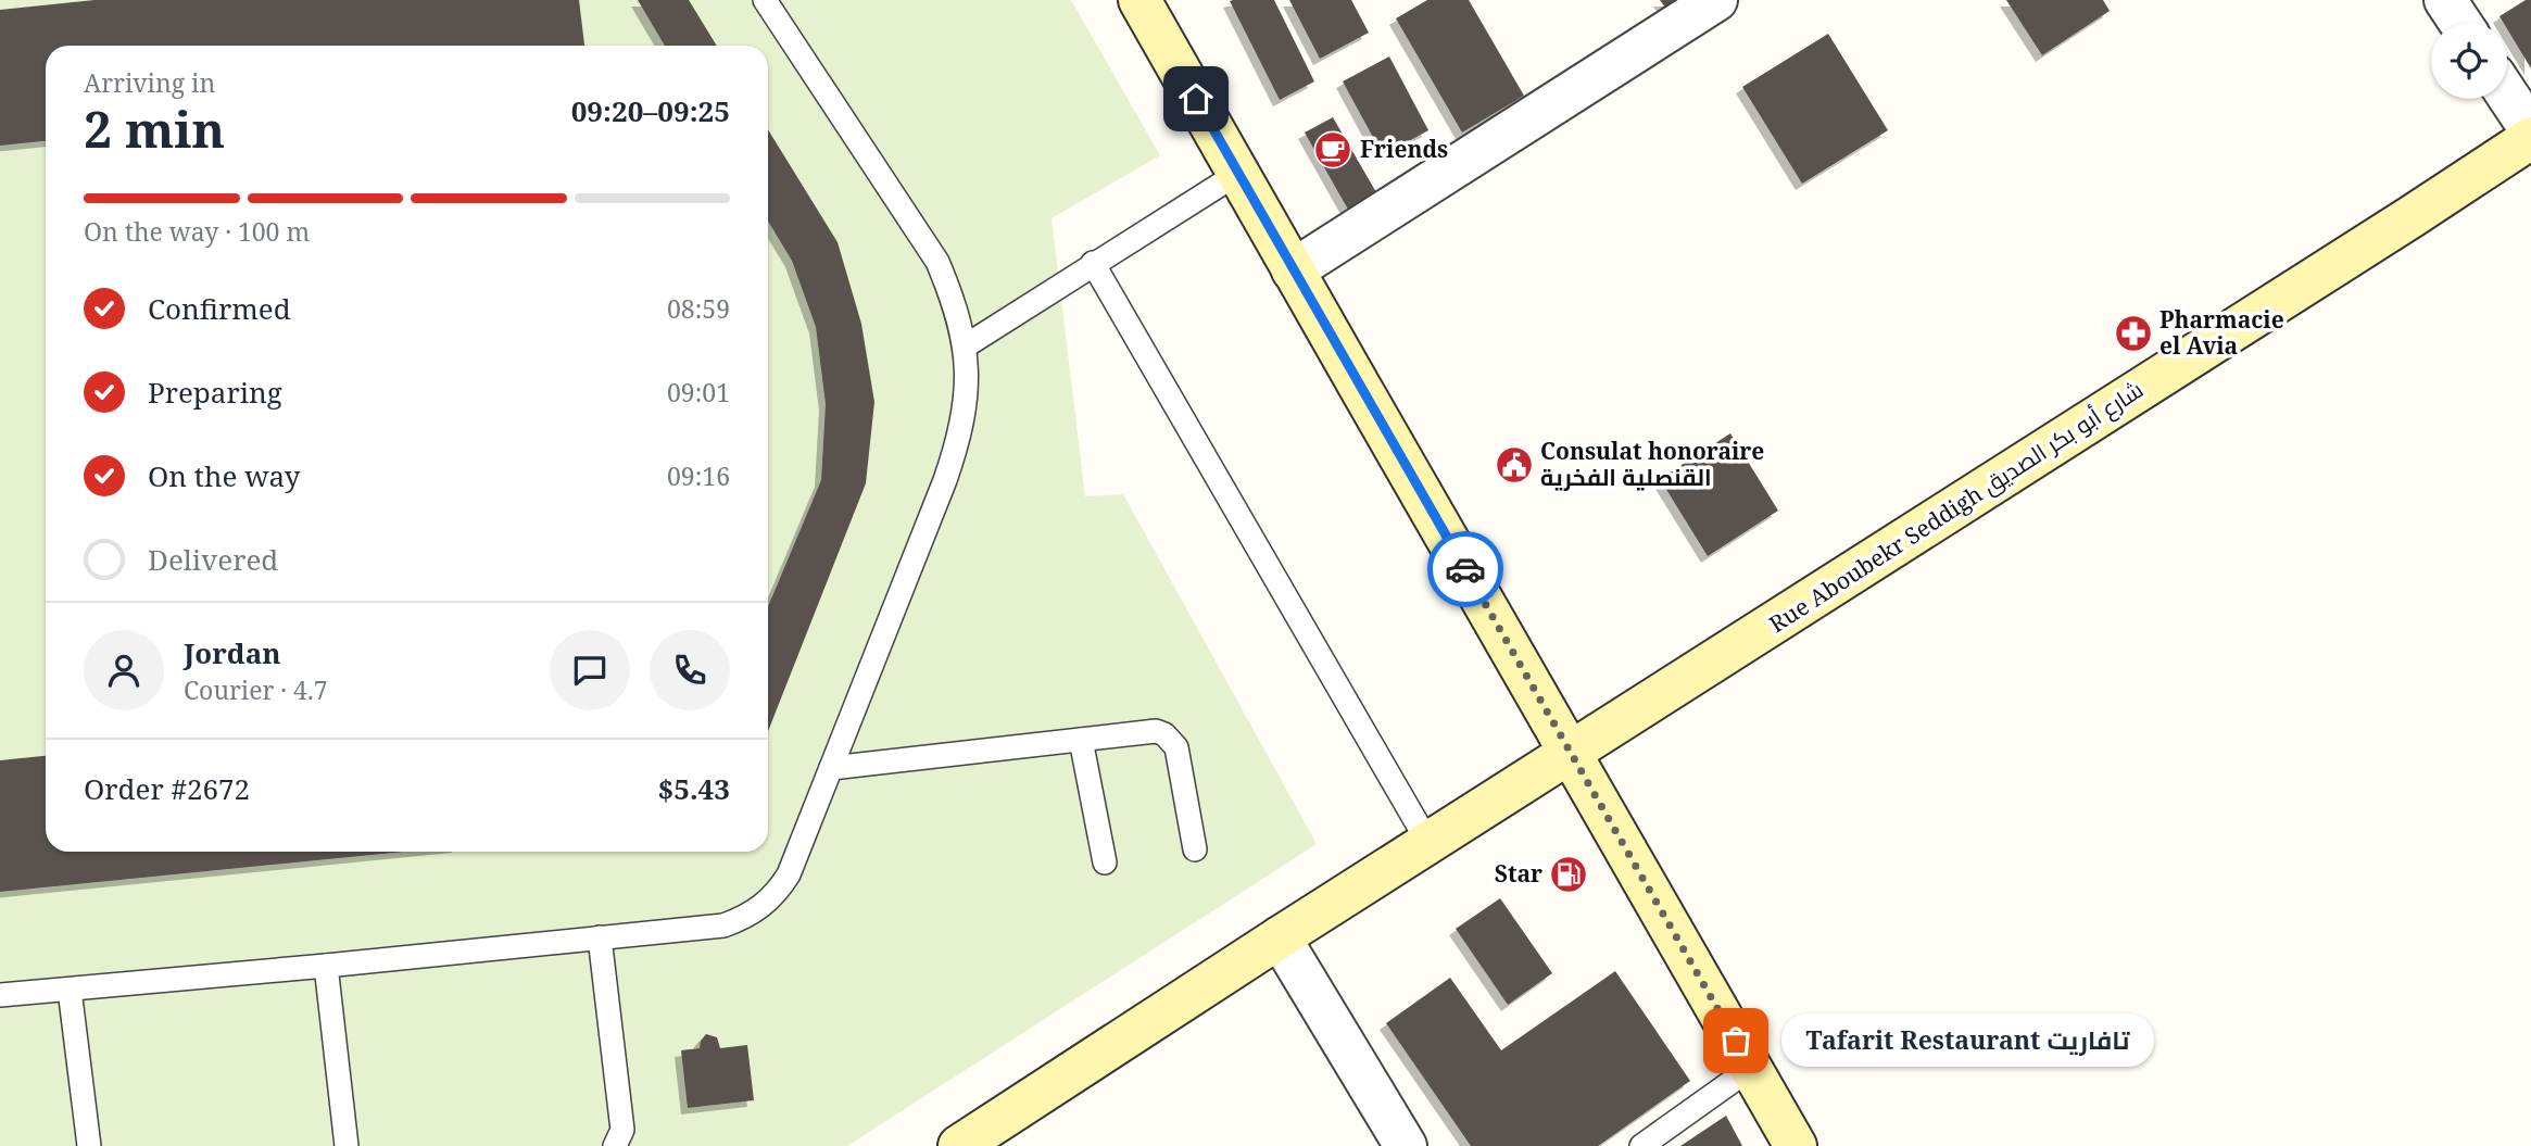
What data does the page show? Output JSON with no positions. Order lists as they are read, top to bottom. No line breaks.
{"streets":{"street":["Rue Aboubekr Seddigh شارع أبو بكر الصديق"]},"places":{"cafe":["Friends"],"pharmacy":["Pharmacie el Avia"],"public building":["Consulat honoraire القنصلية الفخرية"],"fuel station":["Star"],"other":["Tafarit Restaurant تافاريت"]},"page":{"heading":["2 min","Arriving in","09:20–09:25"],"panel":["Jordan","Courier · 4.7","Order #2672","$5.43"],"bar":"On the way · 100 m","list":[["Confirmed","08:59"],["Preparing","09:01"],["On the way","09:16"],"Delivered"],"bubble":"Tafarit Restaurant تافاريت"}}
